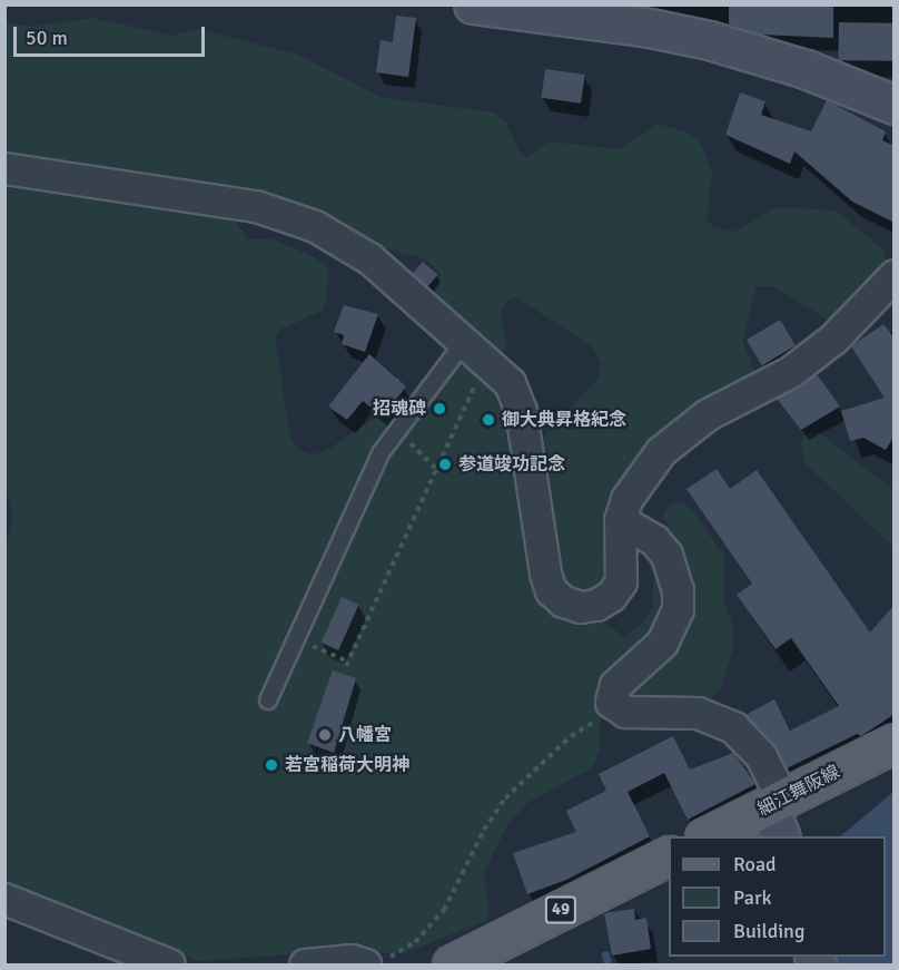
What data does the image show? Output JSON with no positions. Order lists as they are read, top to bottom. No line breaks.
{"streets":{"main road":["細江舞阪線","49"]},"places":["招魂碑","御大典昇格紀念","参道竣功記念","八幡宮","若宮稲荷大明神"],"legend":["Road","Park","Building"],"scale_bar":"50 m"}
